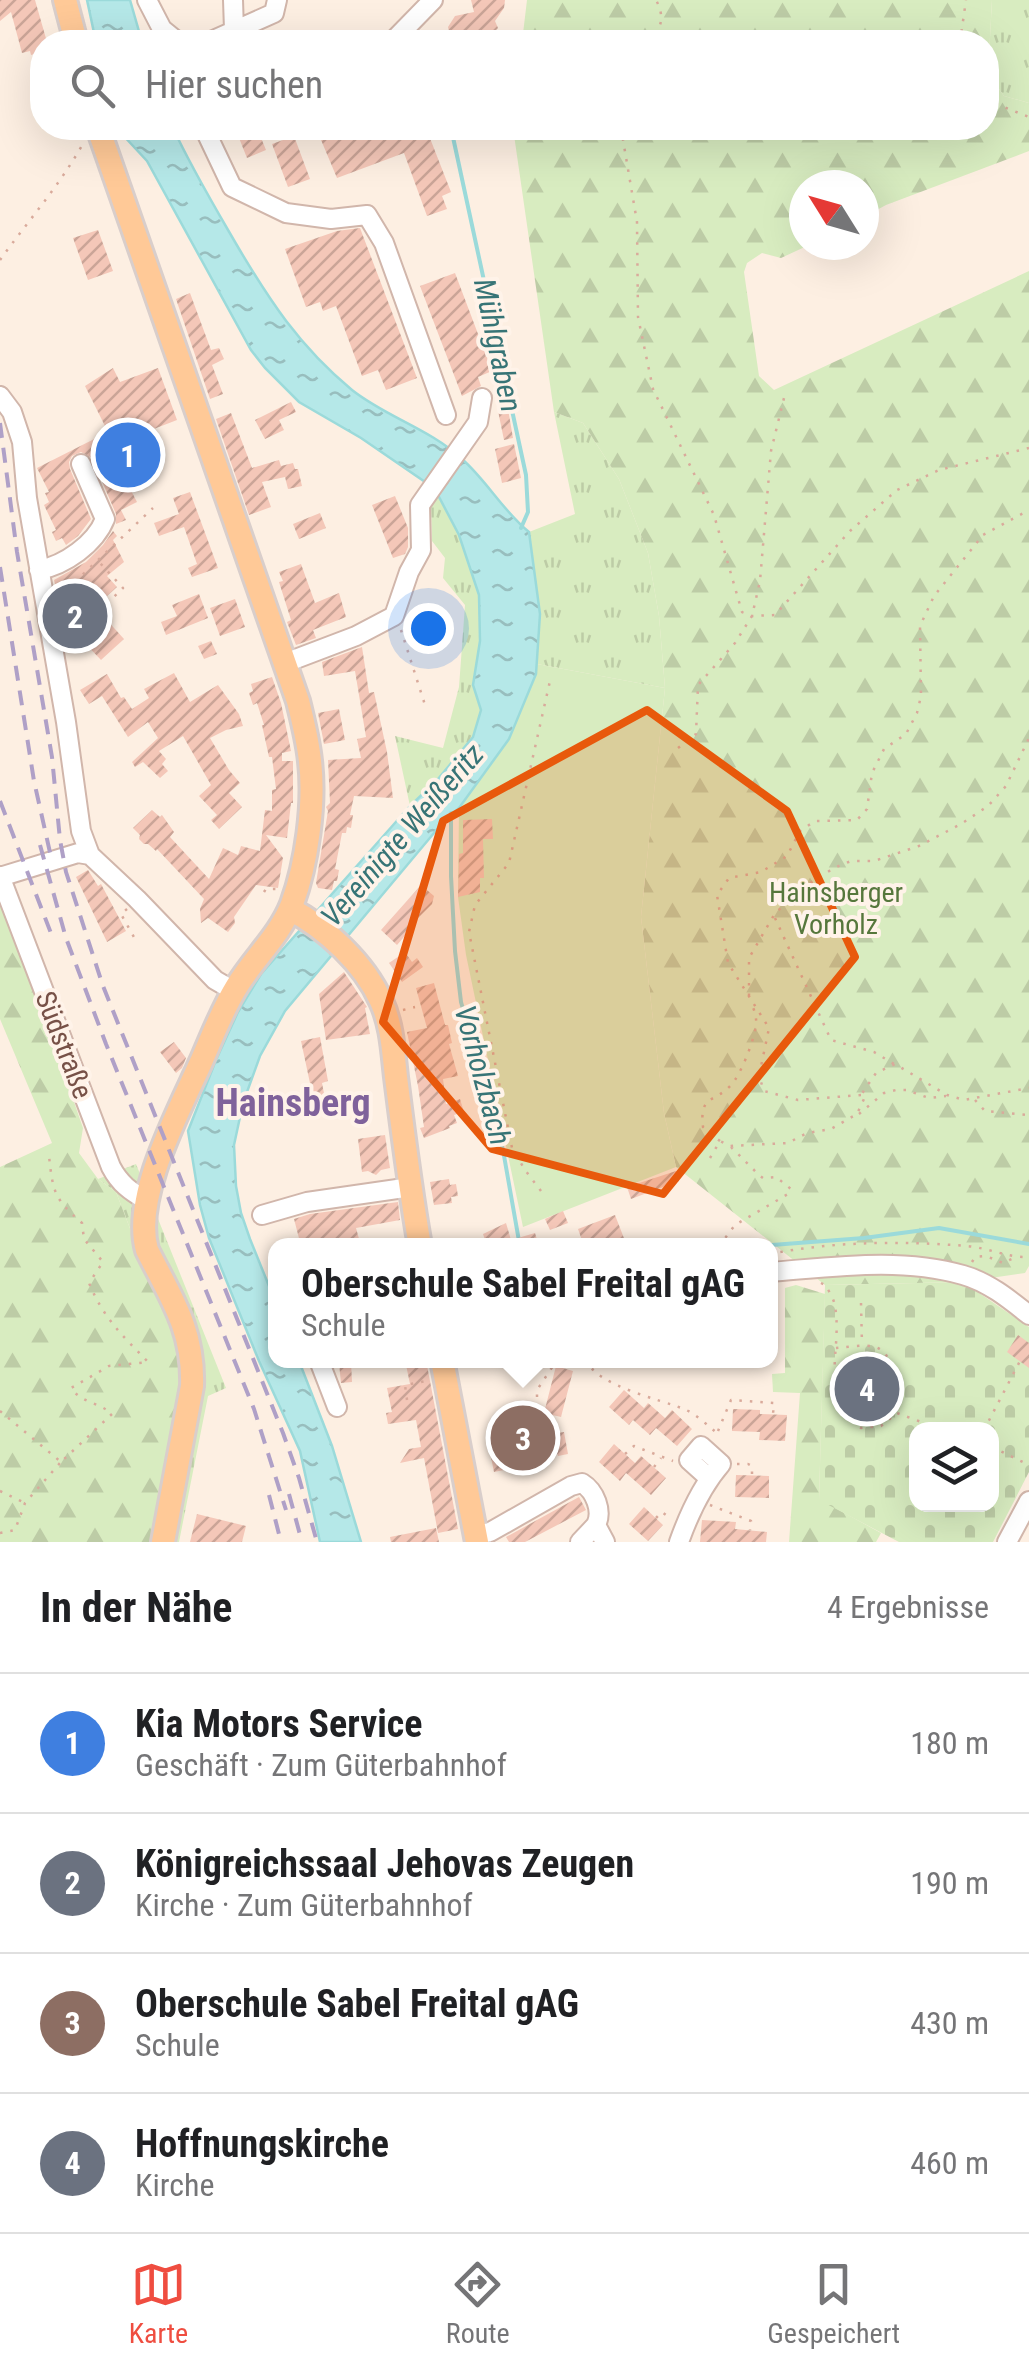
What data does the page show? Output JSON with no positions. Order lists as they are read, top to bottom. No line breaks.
{"streets":{"street":["Südstraße"]},"districts":["Hainsberg"],"water":["Mühlgraben","Vereinigte Weißeritz","Vorholzbach"],"parks":["Hainsberger Vorholz"],"north":"top left","page":{"search":"Hier suchen","pins":["1","2","4","3"],"popup":["Oberschule Sabel Freital gAG","Schule"],"heading":["In der Nähe","4 Ergebnisse"],"list":[{"mark":"1","name":"Kia Motors Service","note":"Geschäft · Zum Güterbahnhof","value":"180 m"},{"mark":"2","name":"Königreichssaal Jehovas Zeugen","note":"Kirche · Zum Güterbahnhof","value":"190 m"},{"mark":"3","name":"Oberschule Sabel Freital gAG","note":"Schule","value":"430 m"},{"mark":"4","name":"Hoffnungskirche","note":"Kirche","value":"460 m"}],"nav":["Karte","Route","Gespeichert"]}}
